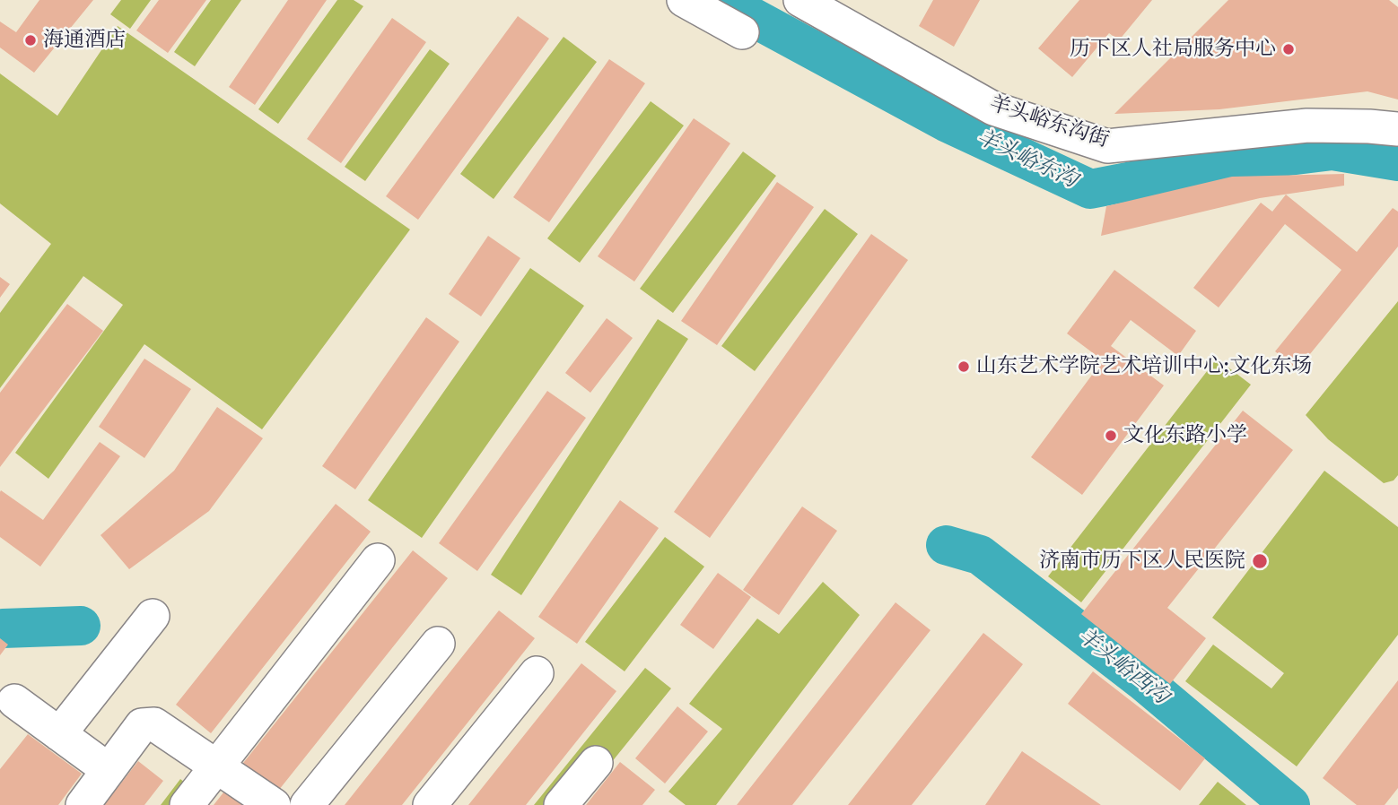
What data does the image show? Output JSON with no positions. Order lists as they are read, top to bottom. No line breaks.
{"streets":{"street":["羊头峪东沟街"]},"water":["羊头峪东沟","羊头峪西沟"],"places":["海通酒店","历下区人社局服务中心","山东艺术学院艺术培训中心;文化东场","文化东路小学","济南市历下区人民医院"]}
